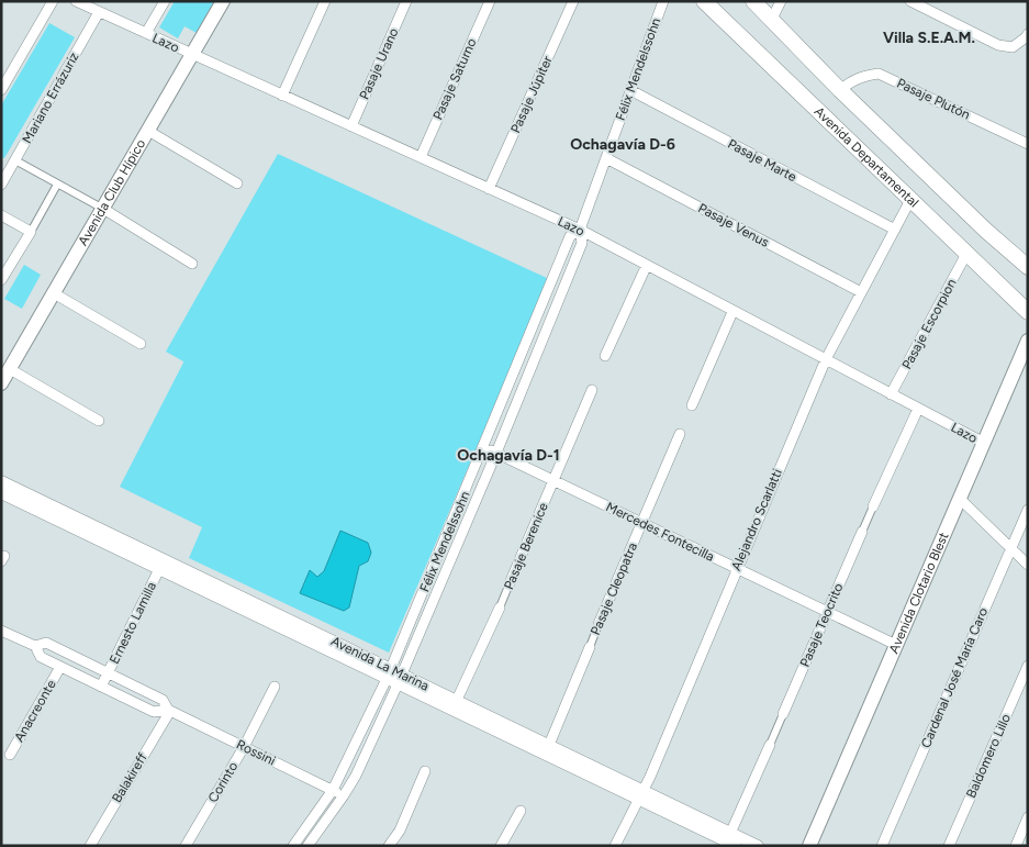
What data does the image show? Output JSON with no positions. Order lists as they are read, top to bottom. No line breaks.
{"streets":{"main road":["Avenida Departamental","Avenida Club Hípico","Avenida Clotario Blest"],"street":["Lazo","Pasaje Urano","Félix Mendelssohn","Pasaje Saturno","Pasaje Júpiter","Mariano Errázuriz","Pasaje Plutón","Pasaje Marte","Pasaje Venus","Pasaje Escorpion","Alejandro Scarlatti","Mercedes Fontecilla","Pasaje Berenice","Pasaje Cleopatra","Ernesto Lamilla","Pasaje Teocrito","Avenida La Marina","Cardenal José María Caro","Anacreonte","Rossini","Baldomero Lillo","Balakireff","Corinto"]},"crossings":[["Lazo","Pasaje Urano"],["Lazo","Félix Mendelssohn"],["Lazo","Pasaje Saturno"],["Lazo","Pasaje Júpiter"],["Lazo","Mariano Errázuriz"],["Lazo","Avenida Club Hípico"],["Lazo","Pasaje Escorpion"],["Lazo","Alejandro Scarlatti"],["Lazo","Avenida Clotario Blest"],["Lazo","Pasaje Teocrito"],["Félix Mendelssohn","Pasaje Marte"],["Félix Mendelssohn","Pasaje Venus"],["Félix Mendelssohn","Mercedes Fontecilla"],["Félix Mendelssohn","Avenida La Marina"],["Félix Mendelssohn","Rossini"],["Avenida Departamental","Pasaje Escorpion"],["Avenida Departamental","Alejandro Scarlatti"],["Pasaje Marte","Alejandro Scarlatti"],["Pasaje Venus","Alejandro Scarlatti"],["Alejandro Scarlatti","Mercedes Fontecilla"],["Alejandro Scarlatti","Avenida La Marina"],["Mercedes Fontecilla","Pasaje Berenice"],["Mercedes Fontecilla","Pasaje Cleopatra"],["Mercedes Fontecilla","Avenida Clotario Blest"],["Mercedes Fontecilla","Pasaje Teocrito"],["Pasaje Berenice","Avenida La Marina"],["Pasaje Cleopatra","Avenida La Marina"],["Ernesto Lamilla","Avenida La Marina"],["Ernesto Lamilla","Rossini"],["Pasaje Teocrito","Avenida La Marina"],["Anacreonte","Rossini"],["Rossini","Balakireff"],["Rossini","Corinto"]],"districts":["Villa S.E.A.M.","Ochagavía D-6","Ochagavía D-1"]}
